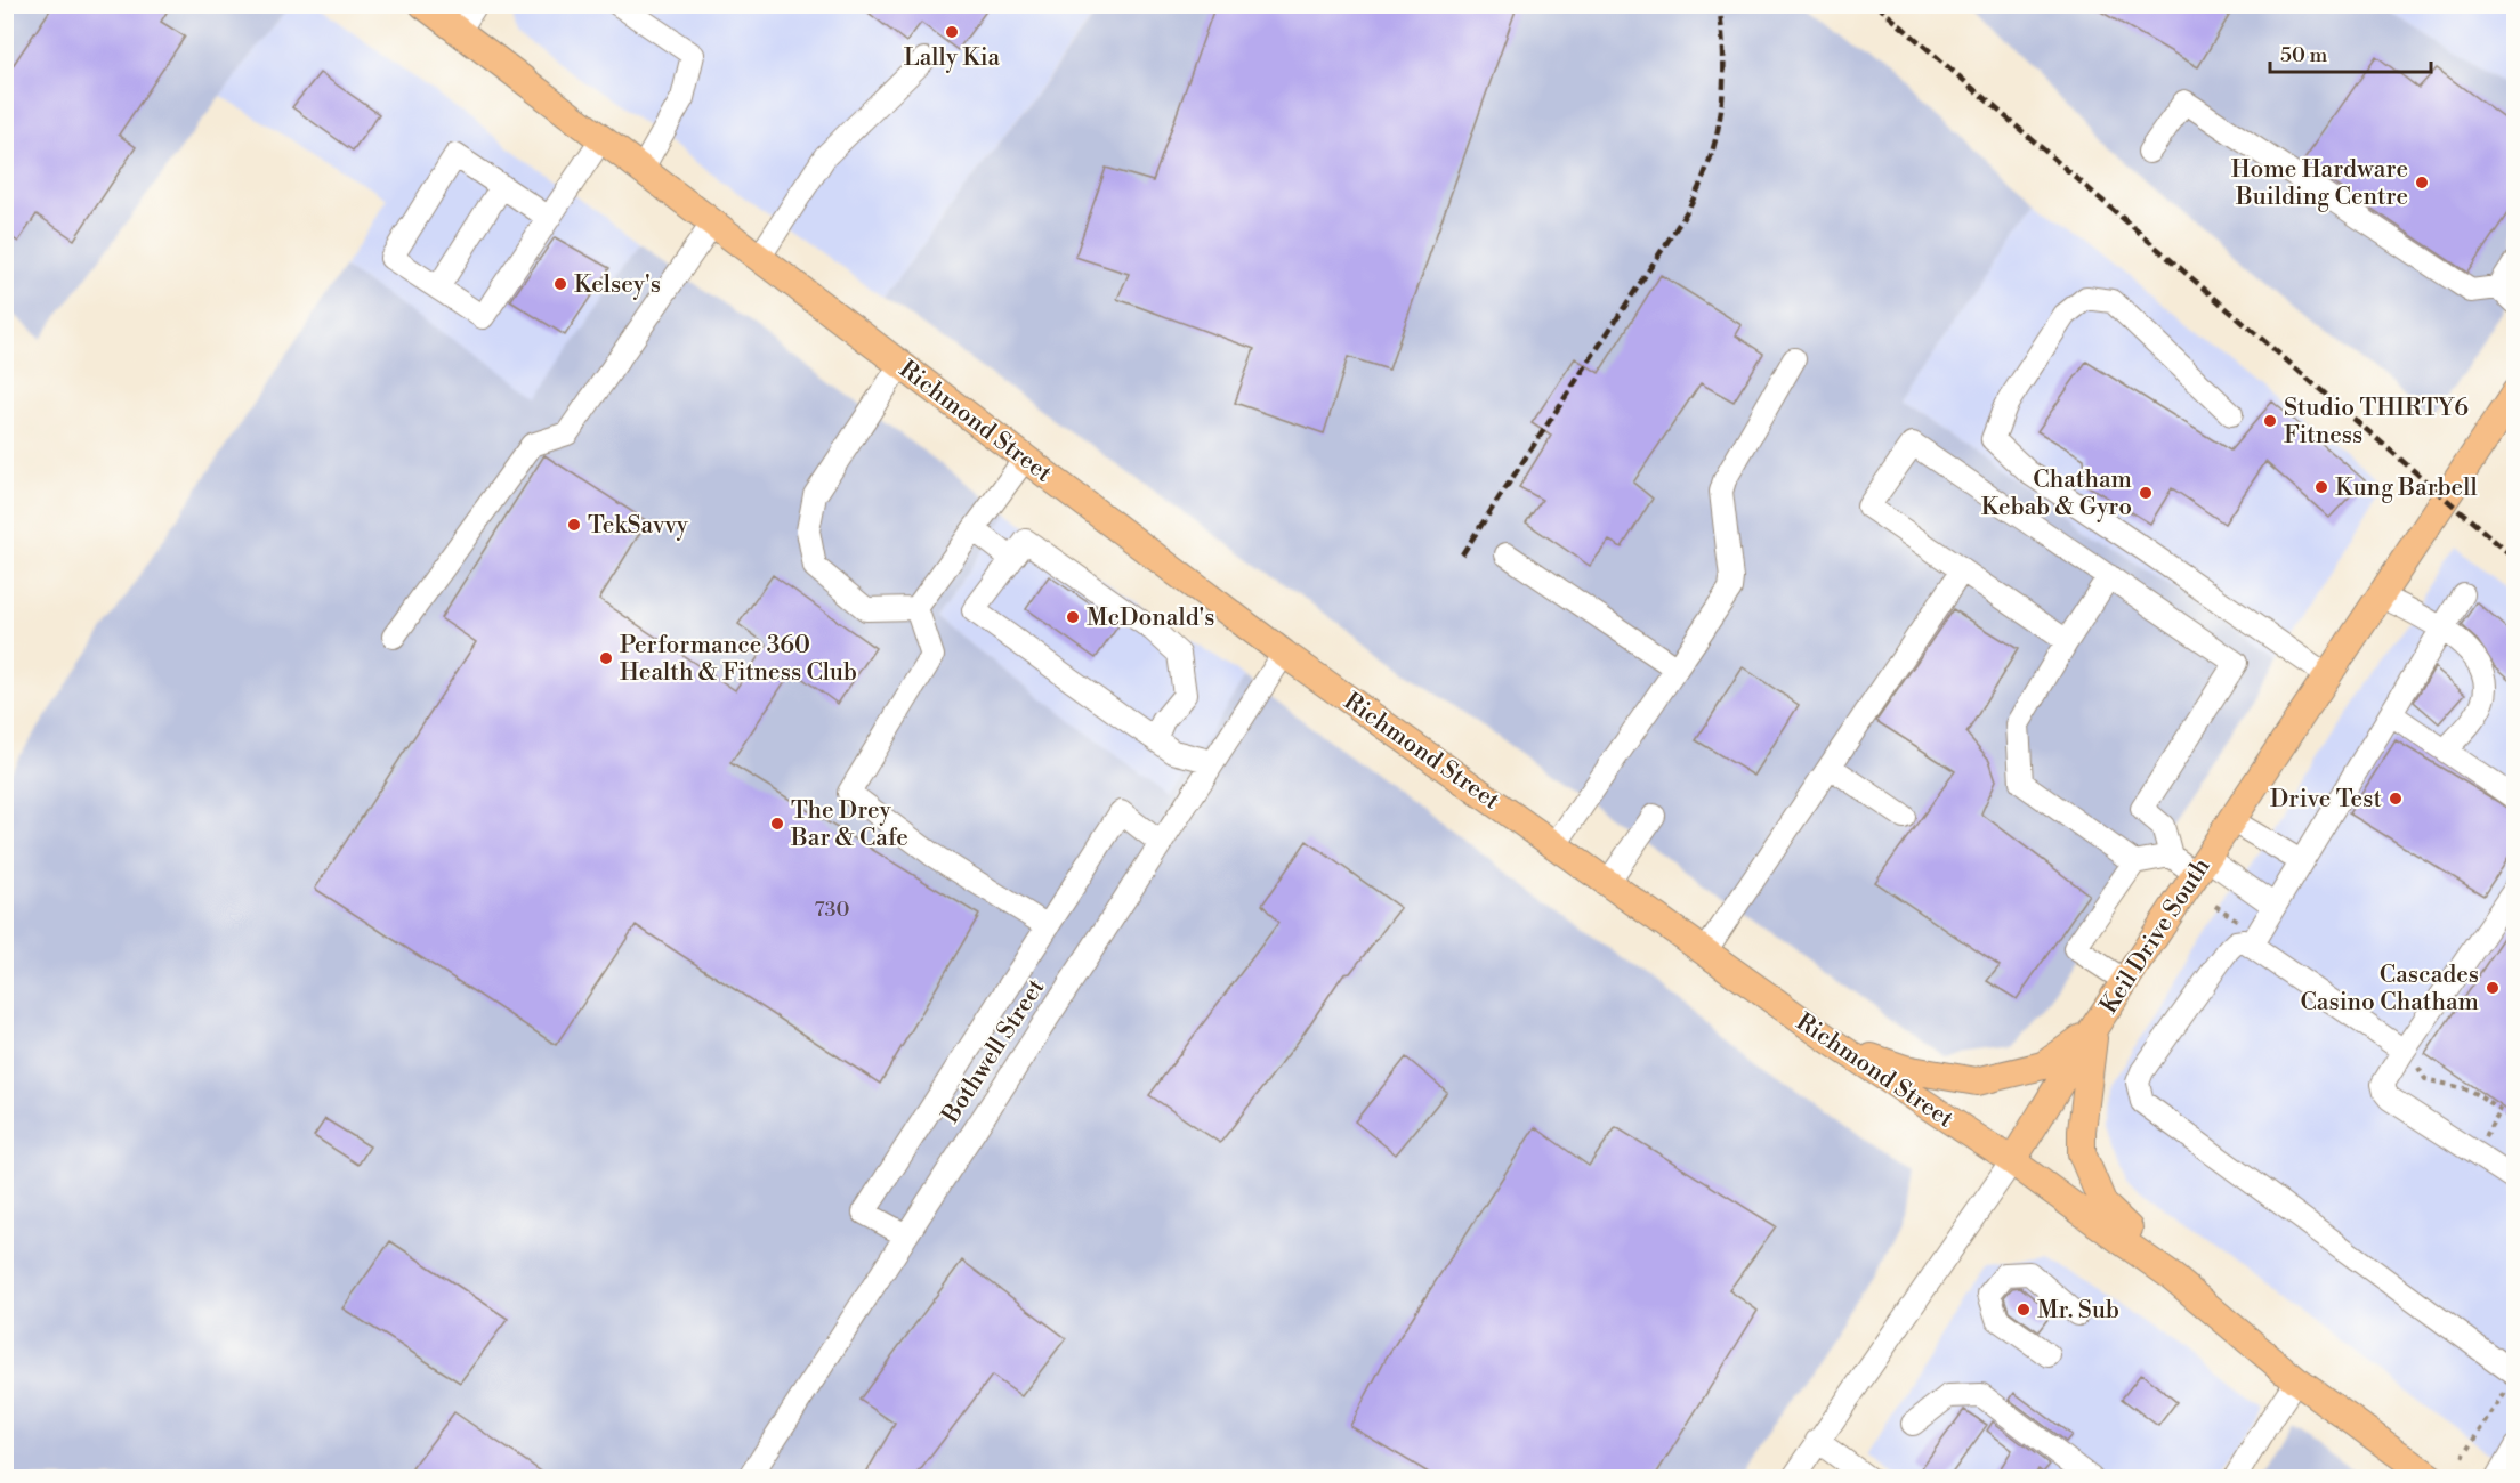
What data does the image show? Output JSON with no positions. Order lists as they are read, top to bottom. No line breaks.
{"streets":{"main road":["Richmond Street","Keil Drive South"],"street":["Bothwell Street"]},"crossings":[["Richmond Street","Keil Drive South"],["Richmond Street","Bothwell Street"]],"places":["Lally Kia","Home Hardware Building Centre","Kelsey's","Studio THIRTY6 Fitness","Kung Barbell","Chatham Kebab & Gyro","TekSavvy","McDonald's","Performance 360 Health & Fitness Club","Drive Test","The Drey Bar & Cafe","Cascades Casino Chatham","Mr. Sub"],"house_numbers":["730"],"scale_bar":"50 m"}
